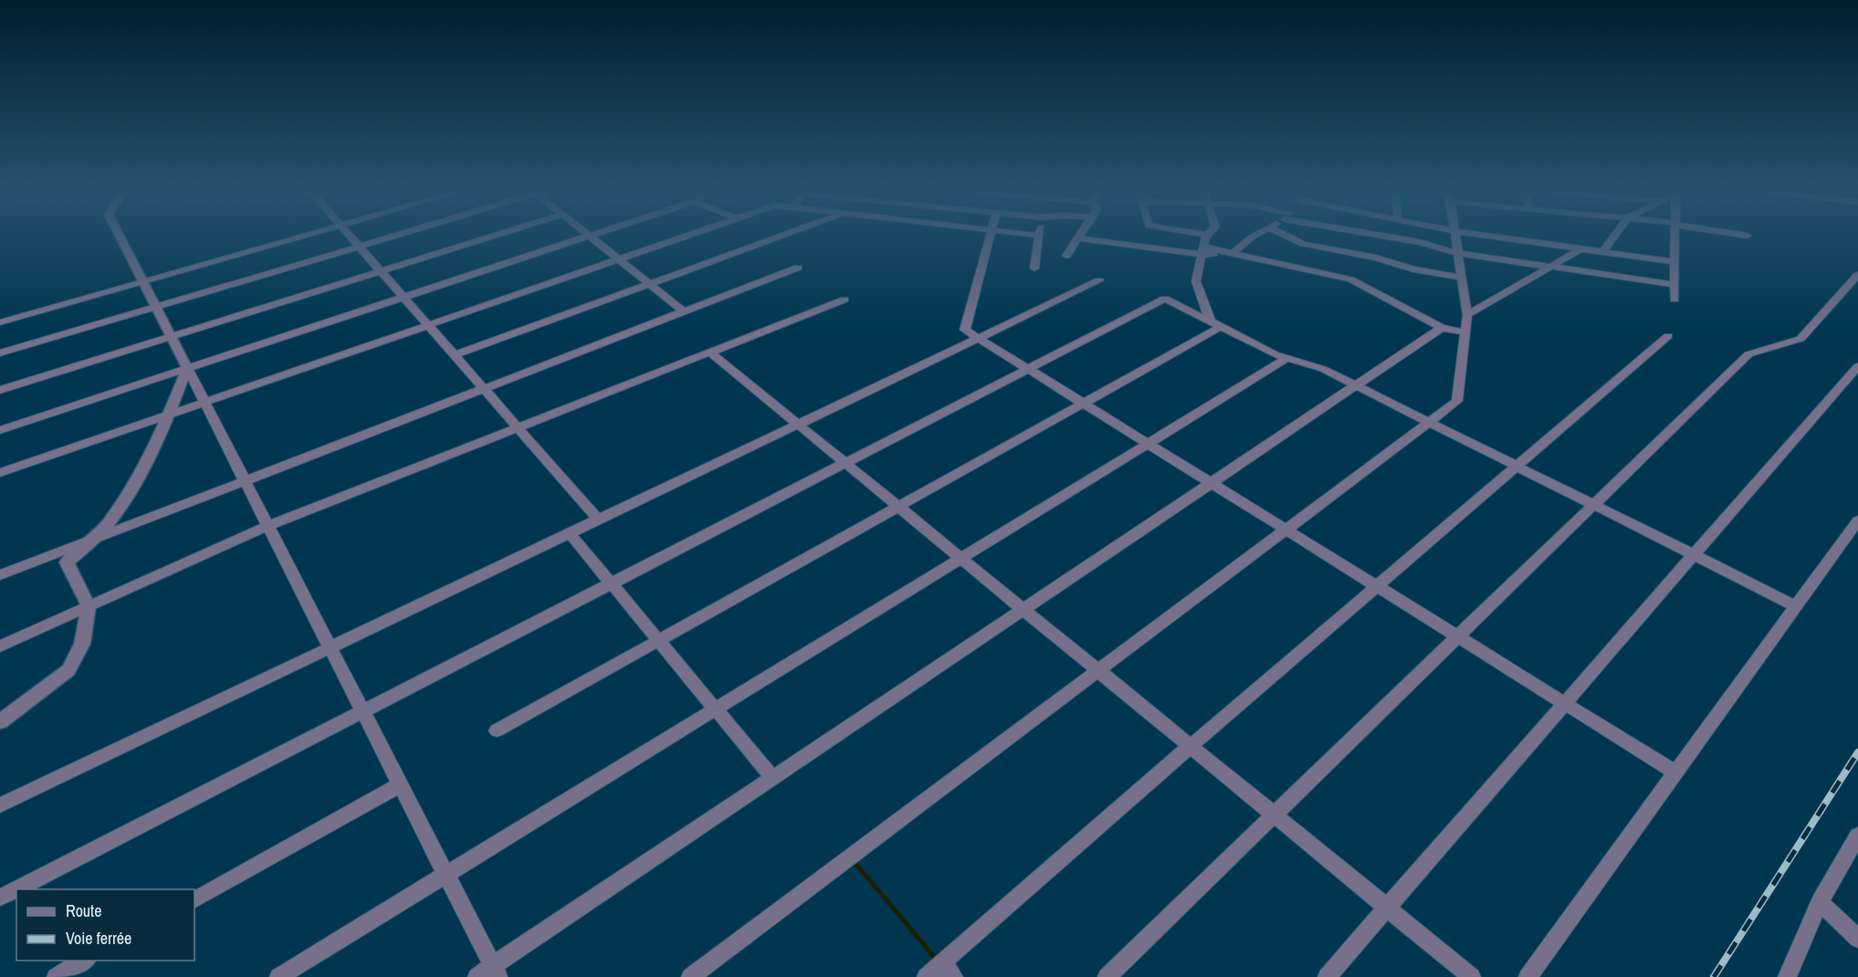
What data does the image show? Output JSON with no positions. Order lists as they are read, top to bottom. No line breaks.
{"legend":["Route","Voie ferrée"]}
